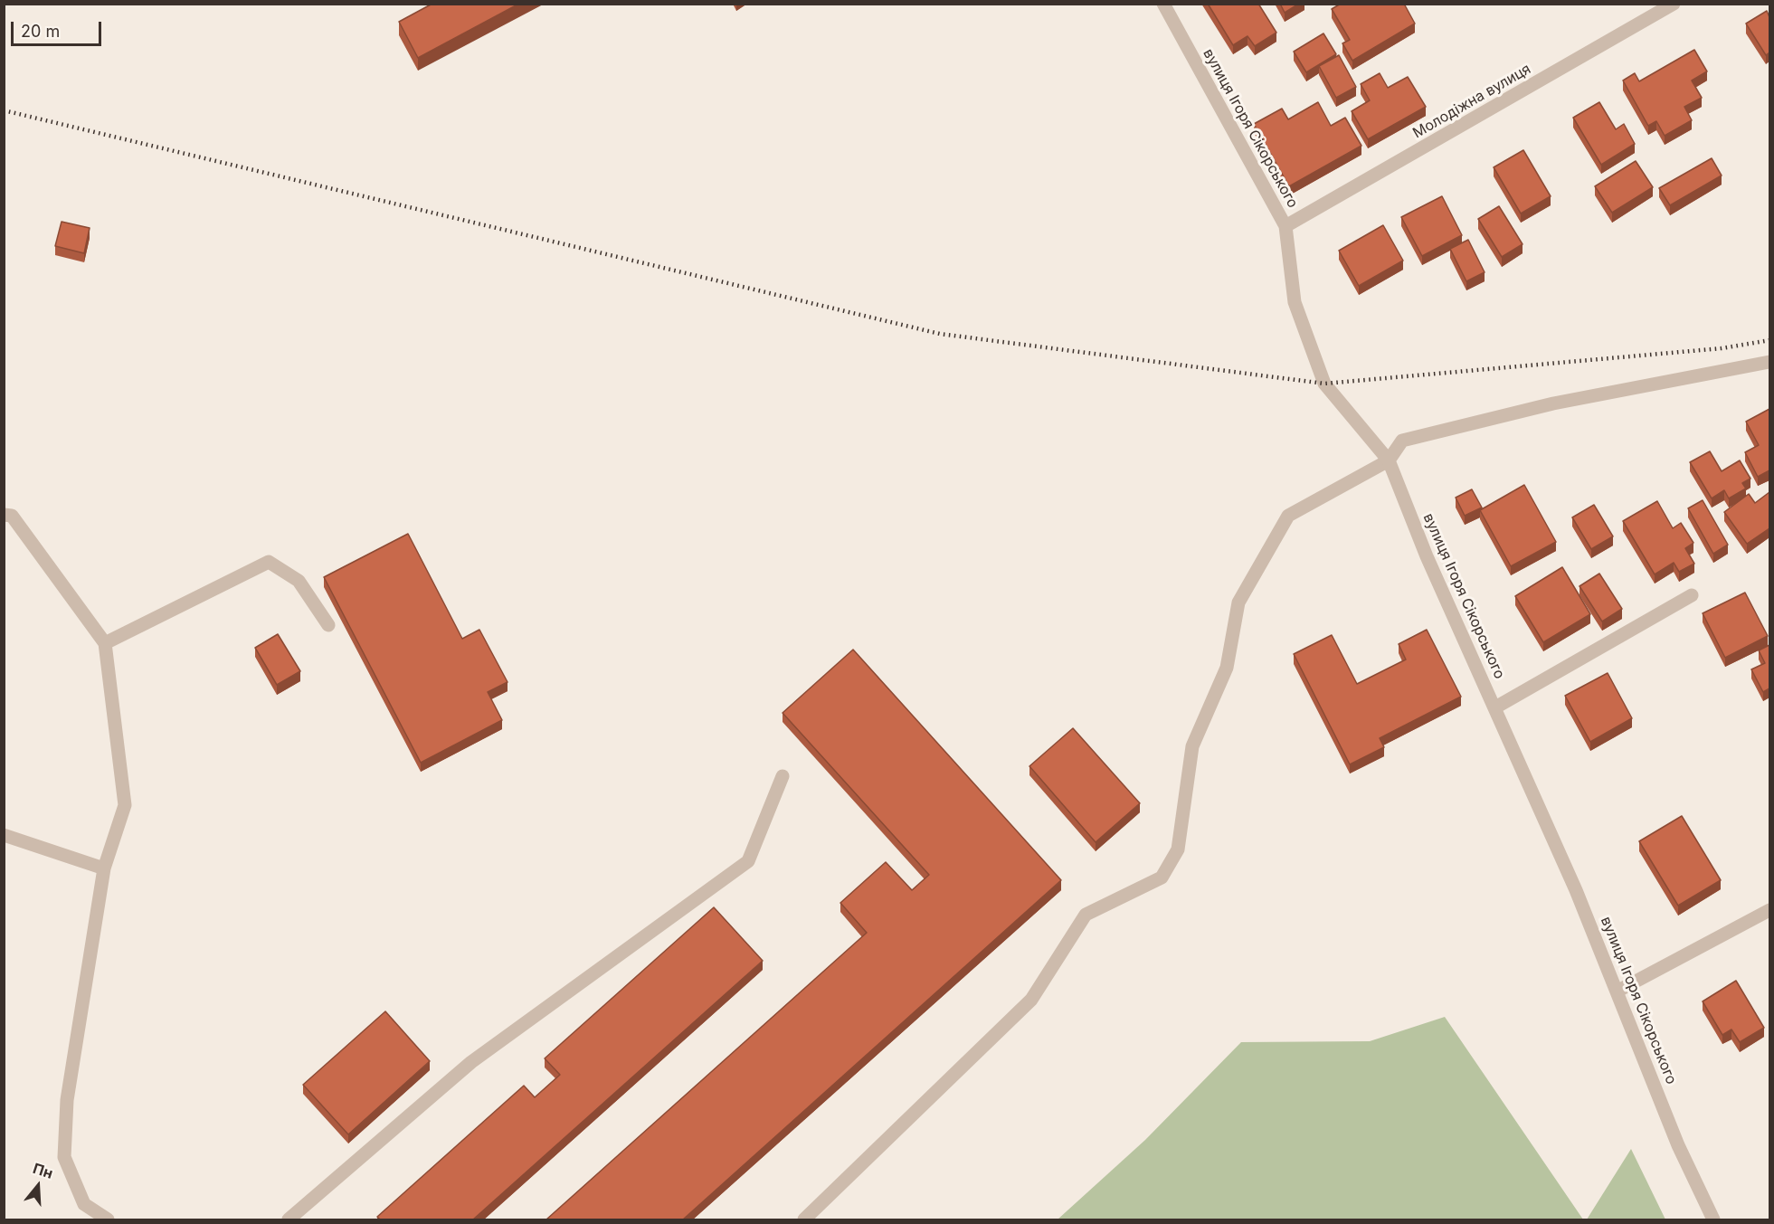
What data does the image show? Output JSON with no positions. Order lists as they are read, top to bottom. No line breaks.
{"streets":{"street":["Молодіжна вулиця","вулиця Ігоря Сікорського"]},"crossings":[["Молодіжна вулиця","вулиця Ігоря Сікорського"]],"scale_bar":"20 m","north":"top"}
